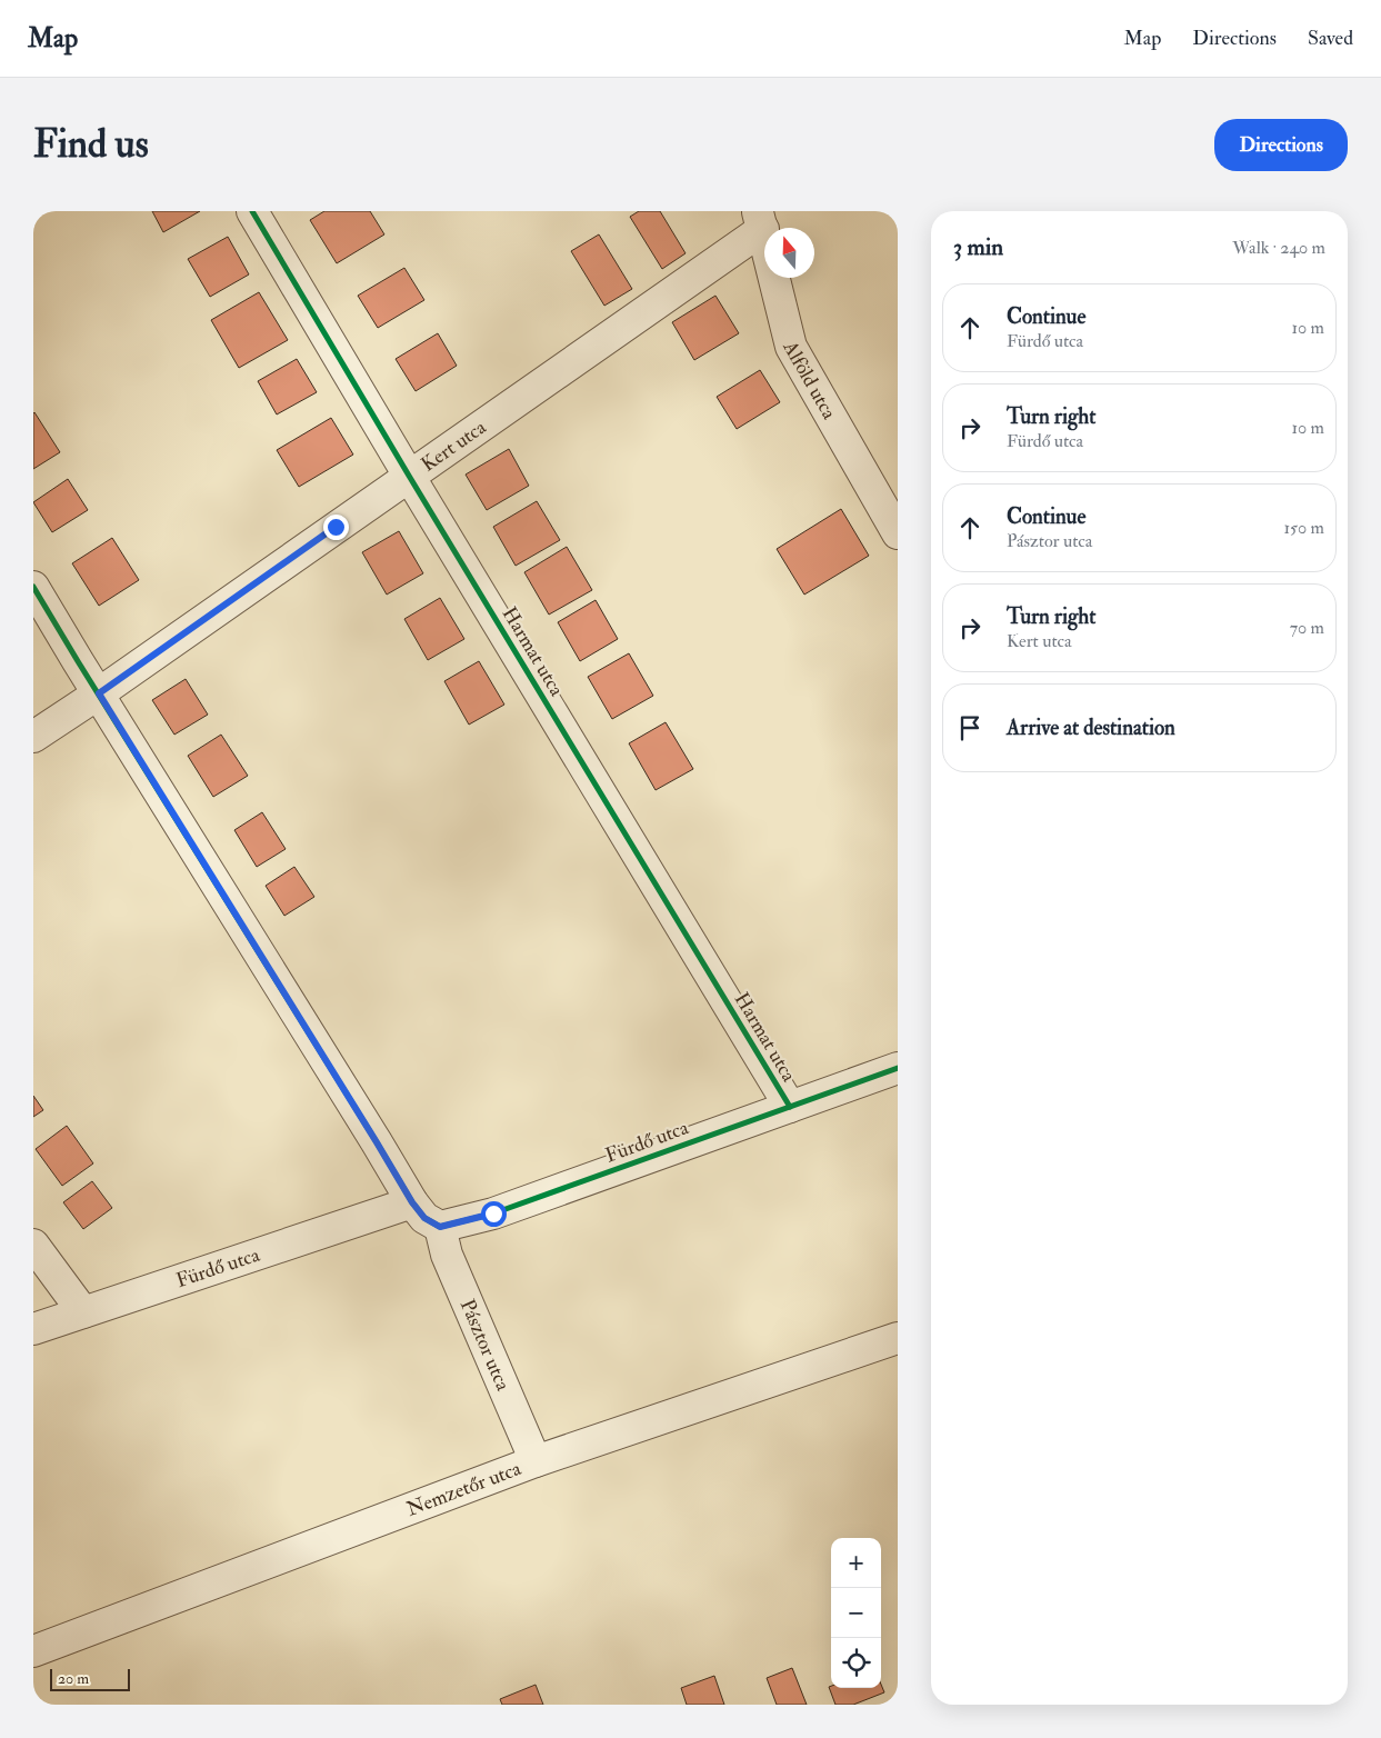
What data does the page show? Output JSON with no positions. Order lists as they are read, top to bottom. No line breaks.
{"streets":{"street":["Alföld utca","Kert utca","Harmat utca","Fürdő utca","Pásztor utca","Nemzetőr utca"]},"crossings":[["Alföld utca","Kert utca"],["Kert utca","Harmat utca"],["Harmat utca","Fürdő utca"],["Fürdő utca","Pásztor utca"],["Pásztor utca","Nemzetőr utca"]],"scale_bar":"20 m","north":"top","page":{"header":"Map","nav":["Map","Directions","Saved"],"buttons":"Directions","title":"Find us","heading":["3 min","Walk · 240 m"],"list":[["Continue","Fürdő utca","10 m"],["Turn right","Fürdő utca","10 m"],["Continue","Pásztor utca","150 m"],["Turn right","Kert utca","70 m"],"Arrive at destination"],"map_buttons":["+","−"],"scale":"20 m"}}
